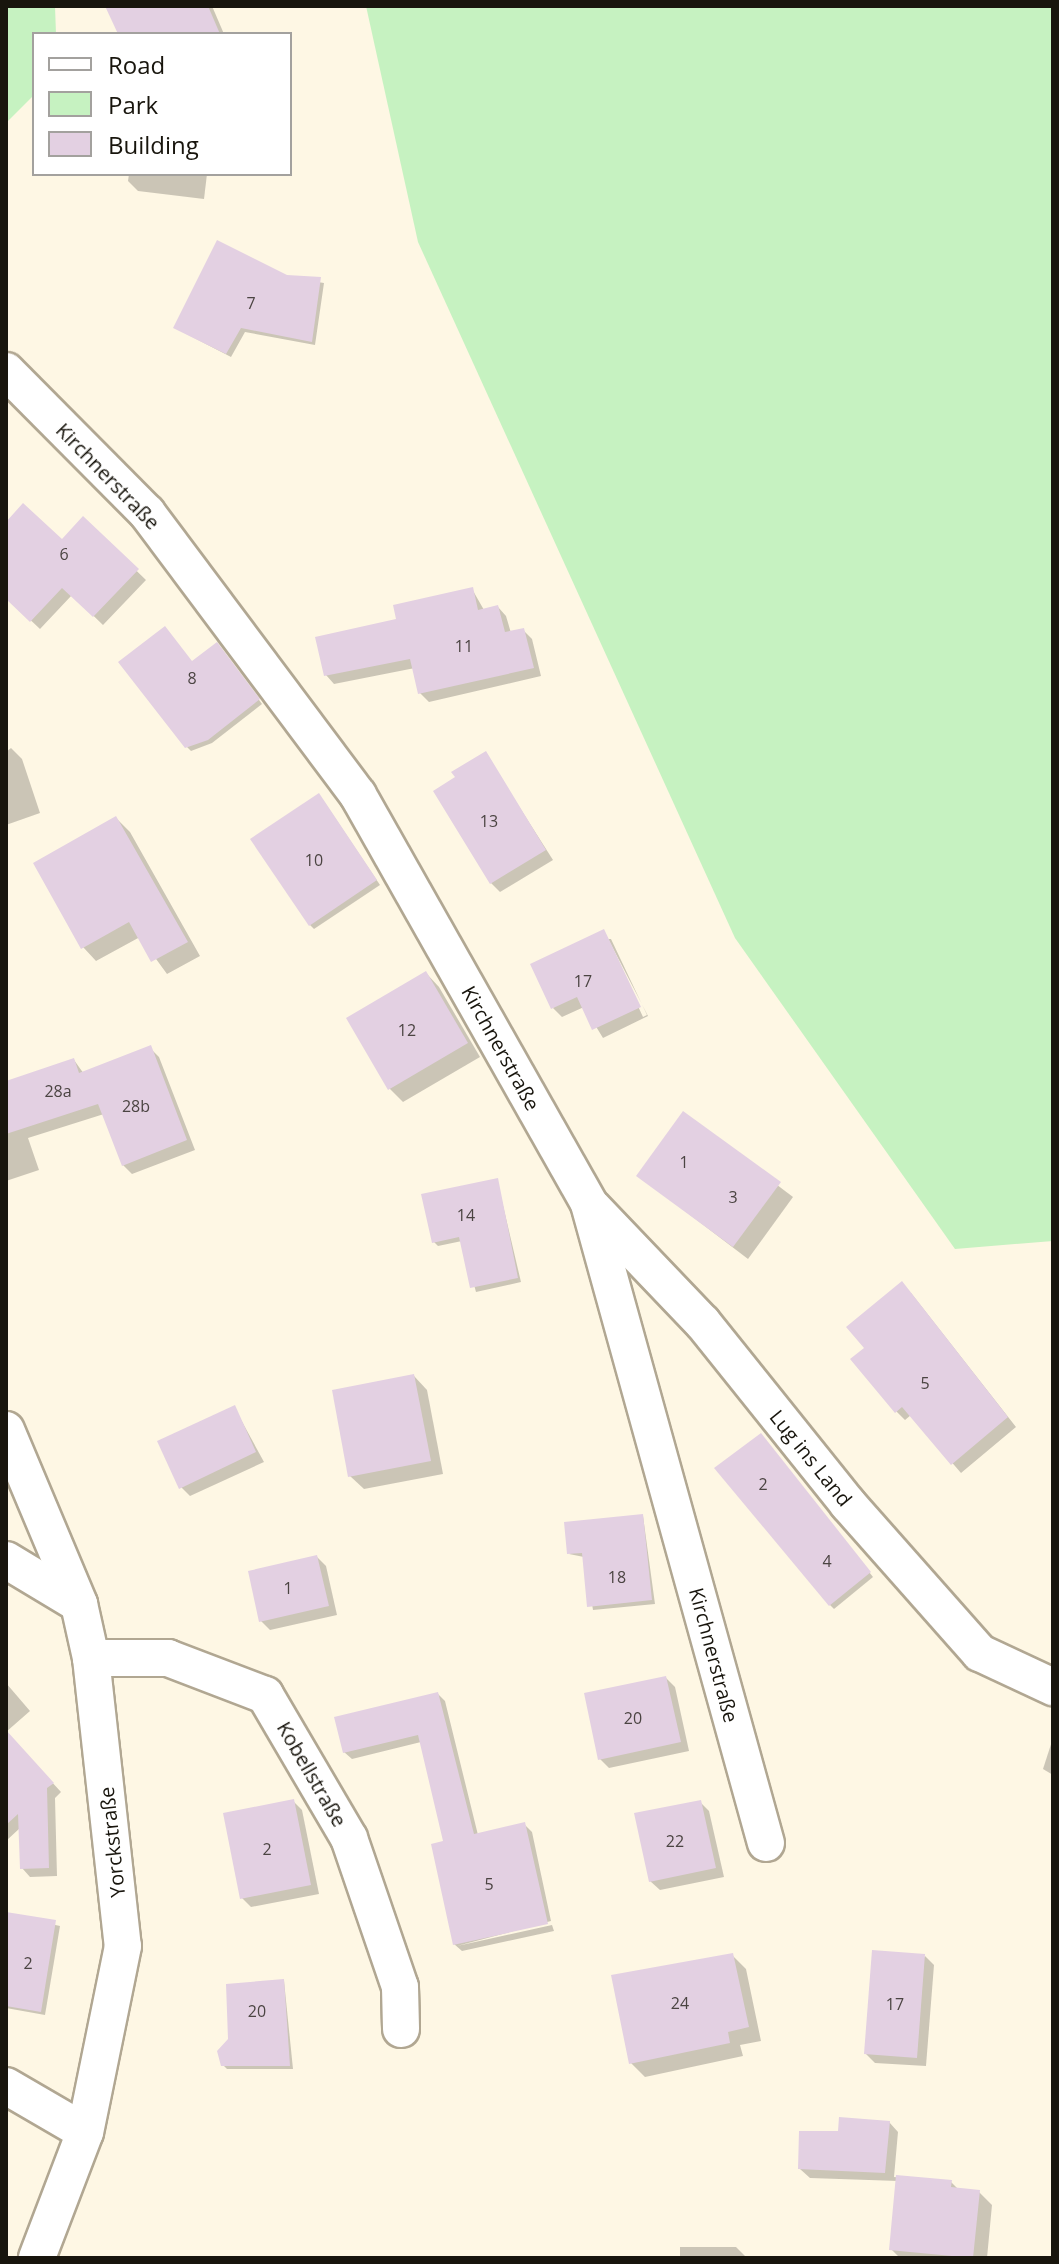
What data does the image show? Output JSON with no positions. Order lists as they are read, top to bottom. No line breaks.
{"streets":{"street":["Kirchnerstraße","Lug ins Land","Kobellstraße","Yorckstraße"]},"crossings":[["Kirchnerstraße","Lug ins Land"],["Kobellstraße","Yorckstraße"]],"house_numbers":["7","6","11","8","13","10","17","12","28a","28b","1","3","14","5","2","4","18","1","20","22","2","5","2","24","17","20"],"legend":["Road","Park","Building"]}
